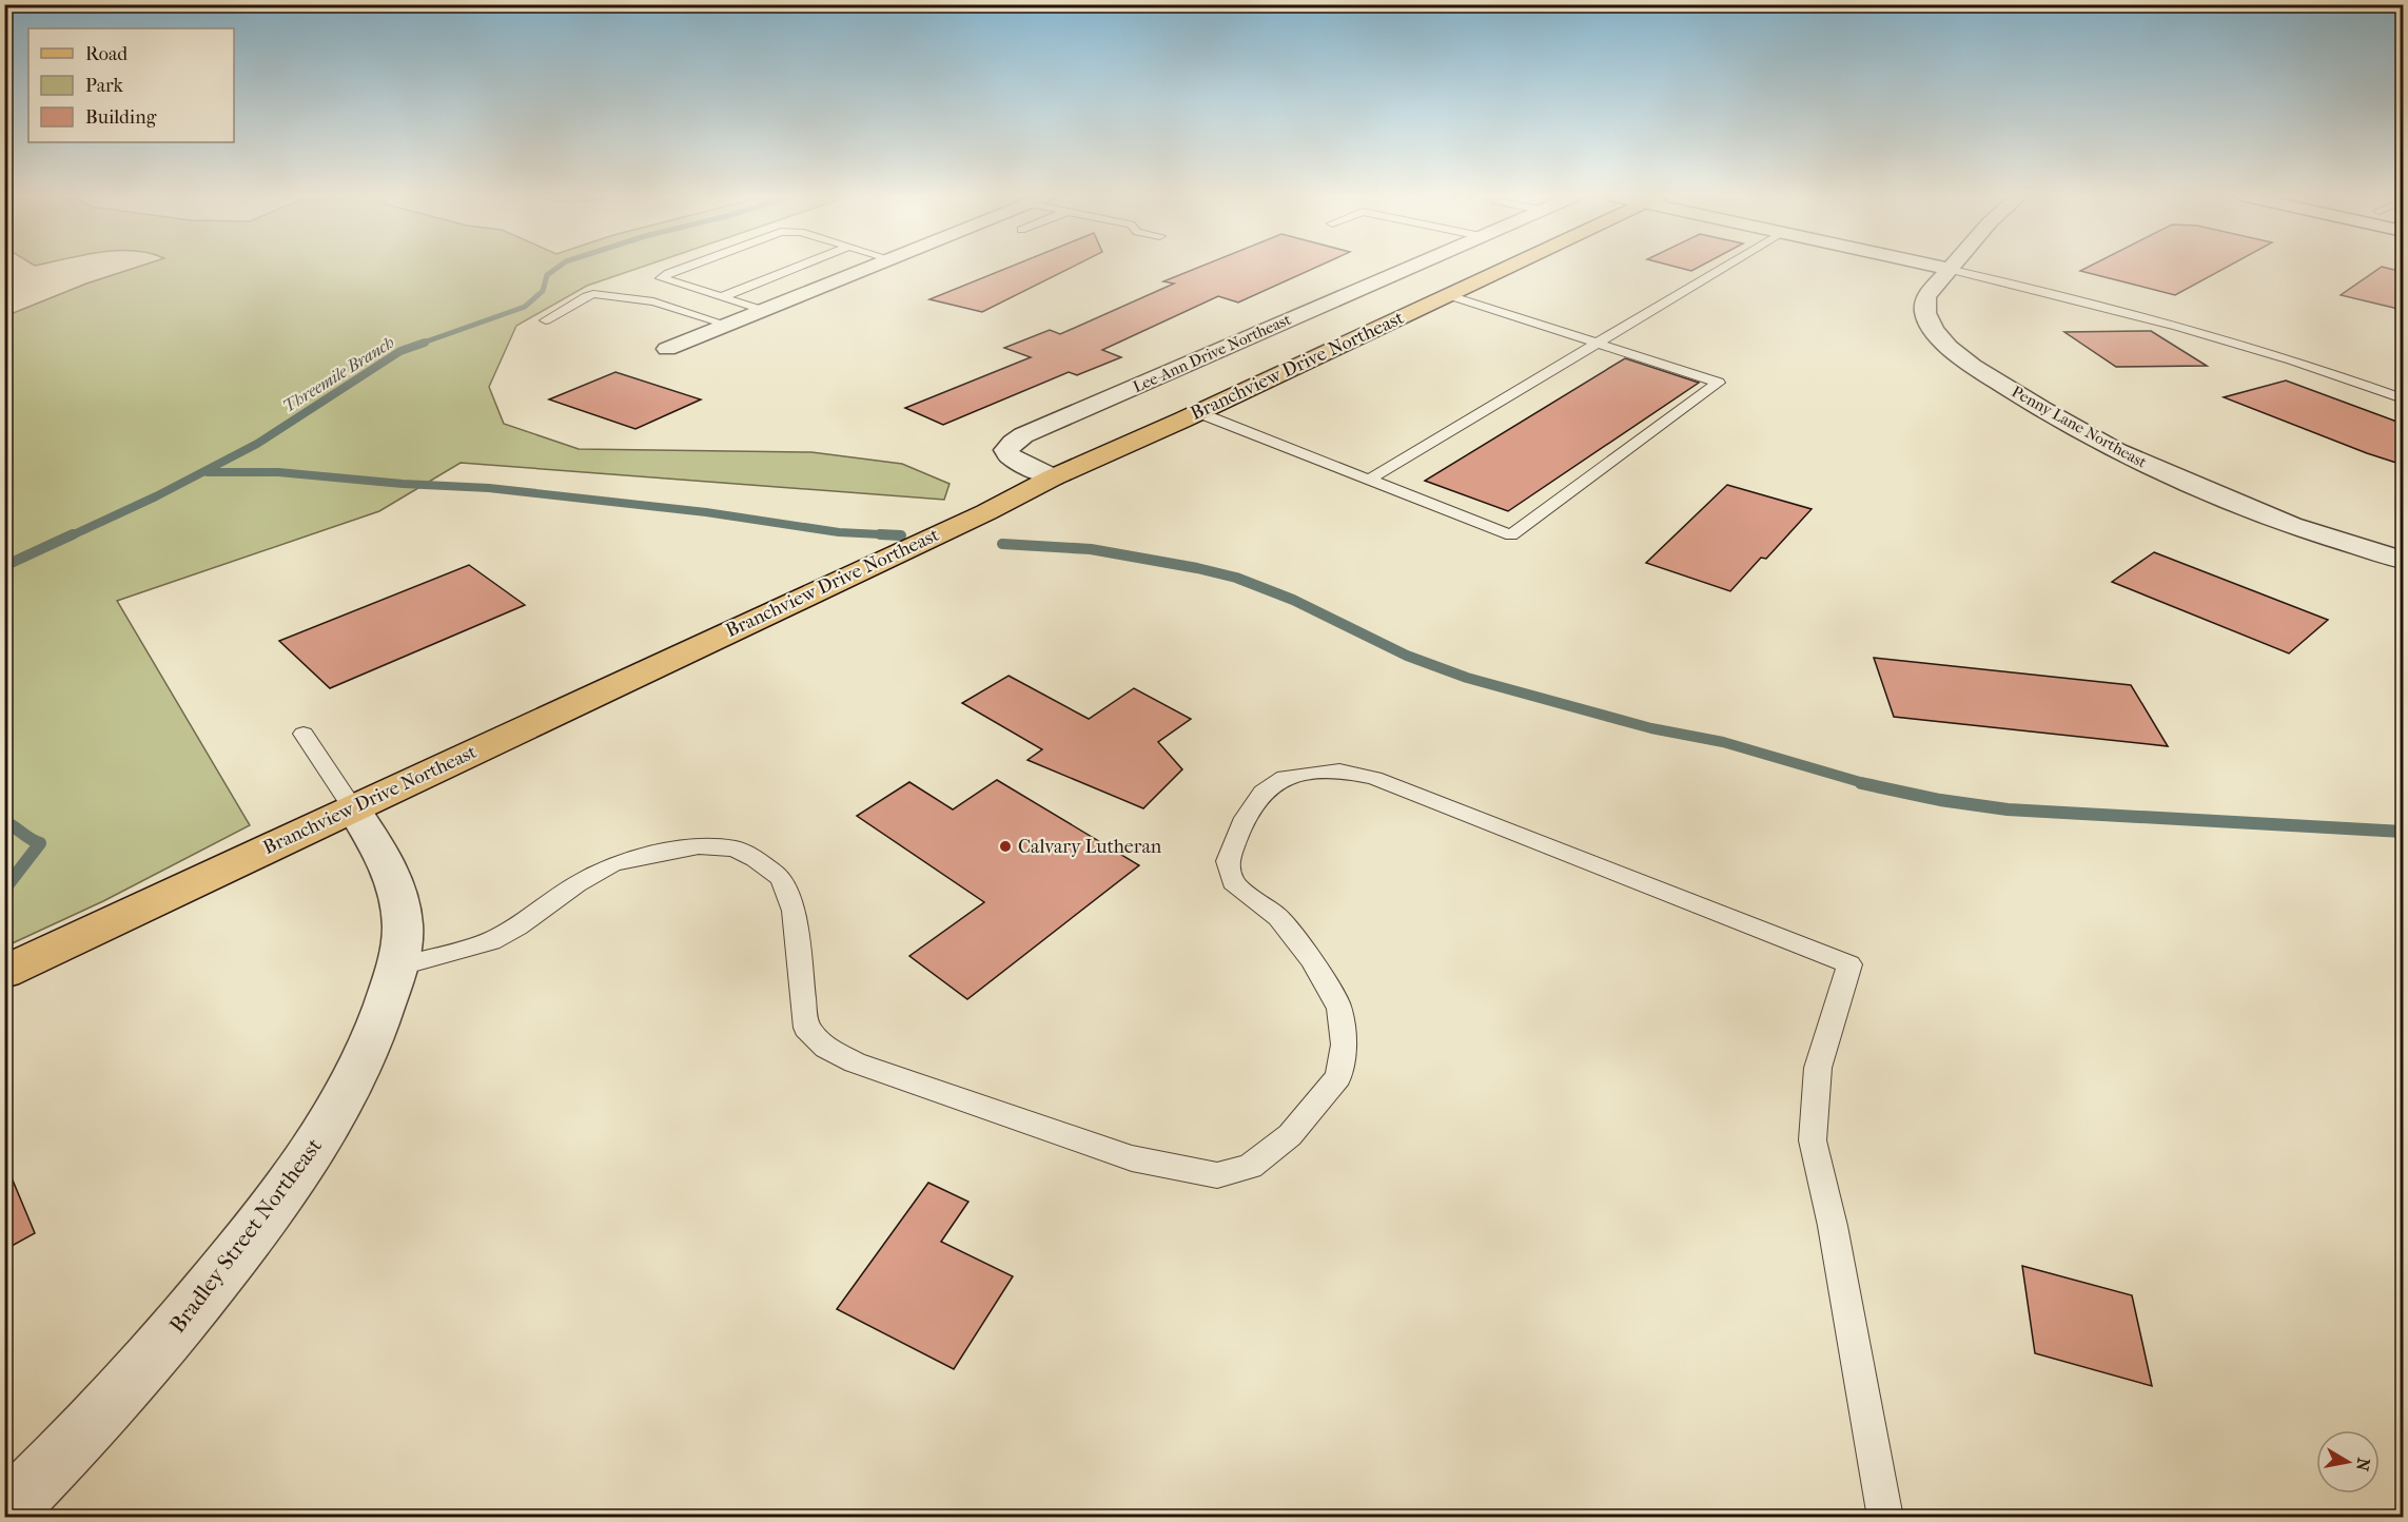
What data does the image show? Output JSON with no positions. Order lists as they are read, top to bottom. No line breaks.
{"streets":{"main road":["Branchview Drive Northeast"],"street":["Lee-Ann Drive Northeast","Penny Lane Northeast","Bradley Street Northeast"]},"crossings":[["Lee-Ann Drive Northeast","Branchview Drive Northeast"],["Branchview Drive Northeast","Bradley Street Northeast"]],"water":["Threemile Branch"],"places":["Calvary Lutheran"],"legend":["Road","Park","Building"],"north":"right"}
